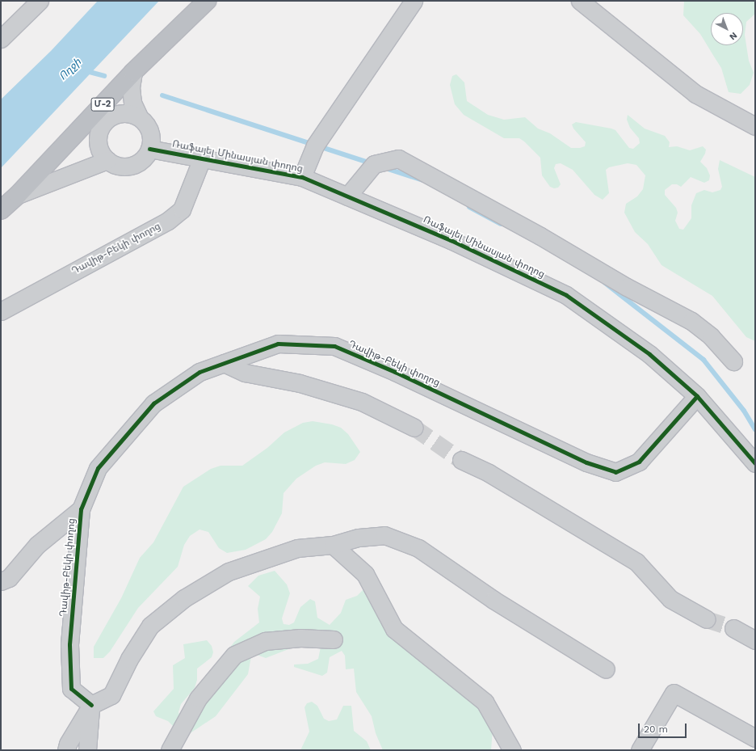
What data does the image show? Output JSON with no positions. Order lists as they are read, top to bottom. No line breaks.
{"streets":{"highway":["Մ-2"],"street":["Ռաֆայել Մինասյան փողոց","Դավիթ-Բեկի փողոց"]},"crossings":[["Ռաֆայել Մինասյան փողոց","Դավիթ-Բեկի փողոց"]],"water":["Ողջի"],"scale_bar":"20 m","north":"bottom right"}
